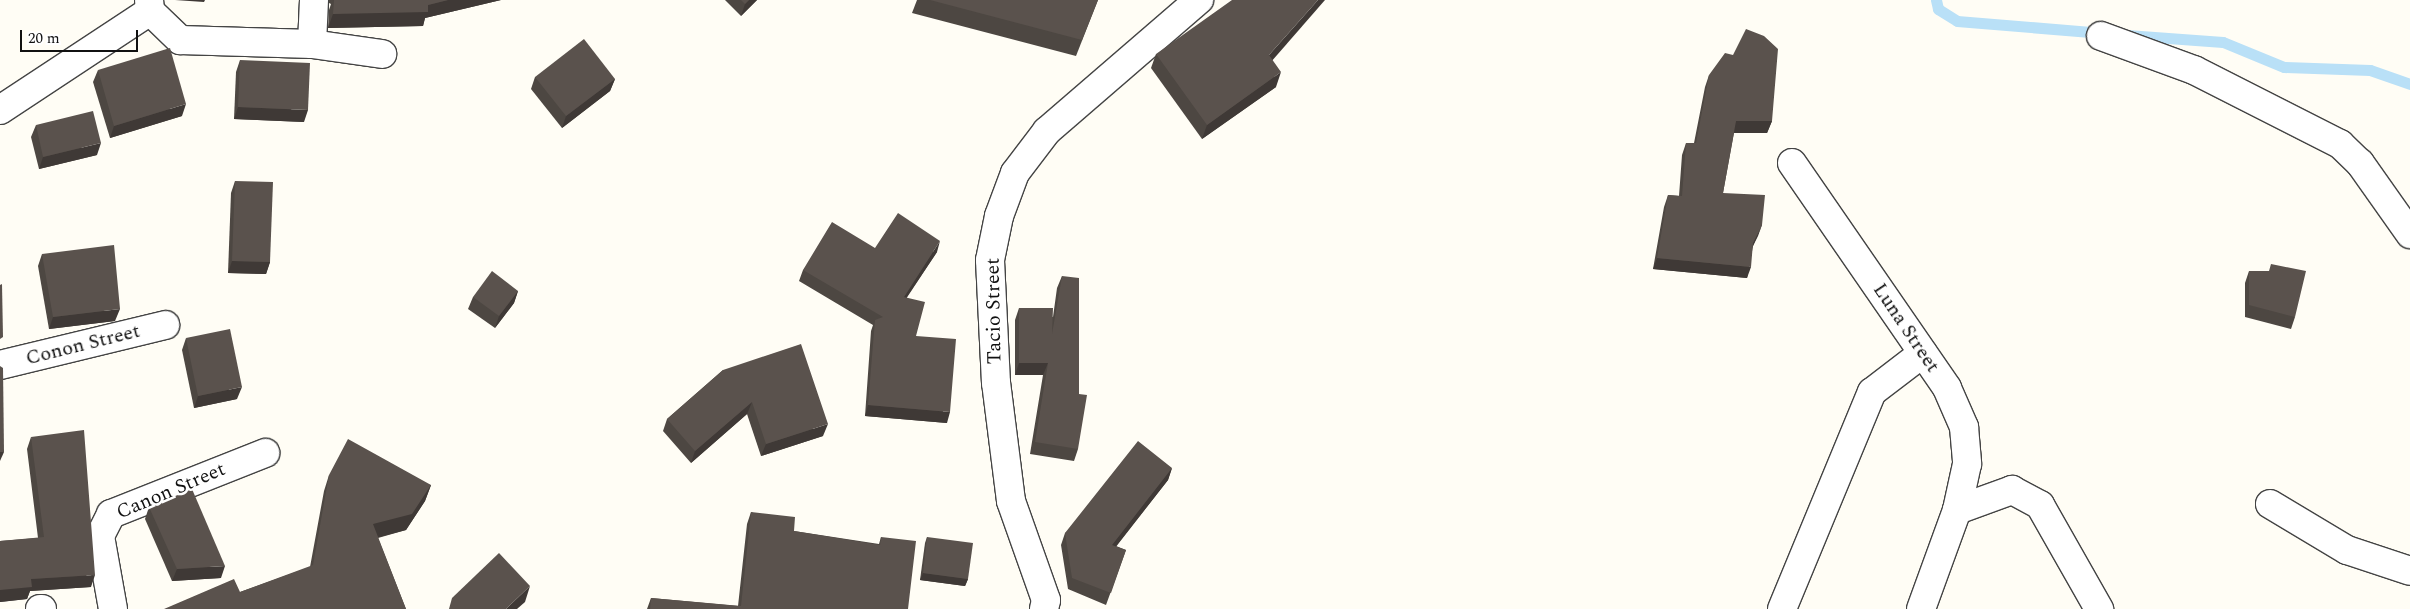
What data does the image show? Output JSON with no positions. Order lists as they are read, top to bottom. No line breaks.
{"streets":{"street":["Tacio Street","Luna Street","Conon Street","Canon Street"]},"scale_bar":"20 m"}
